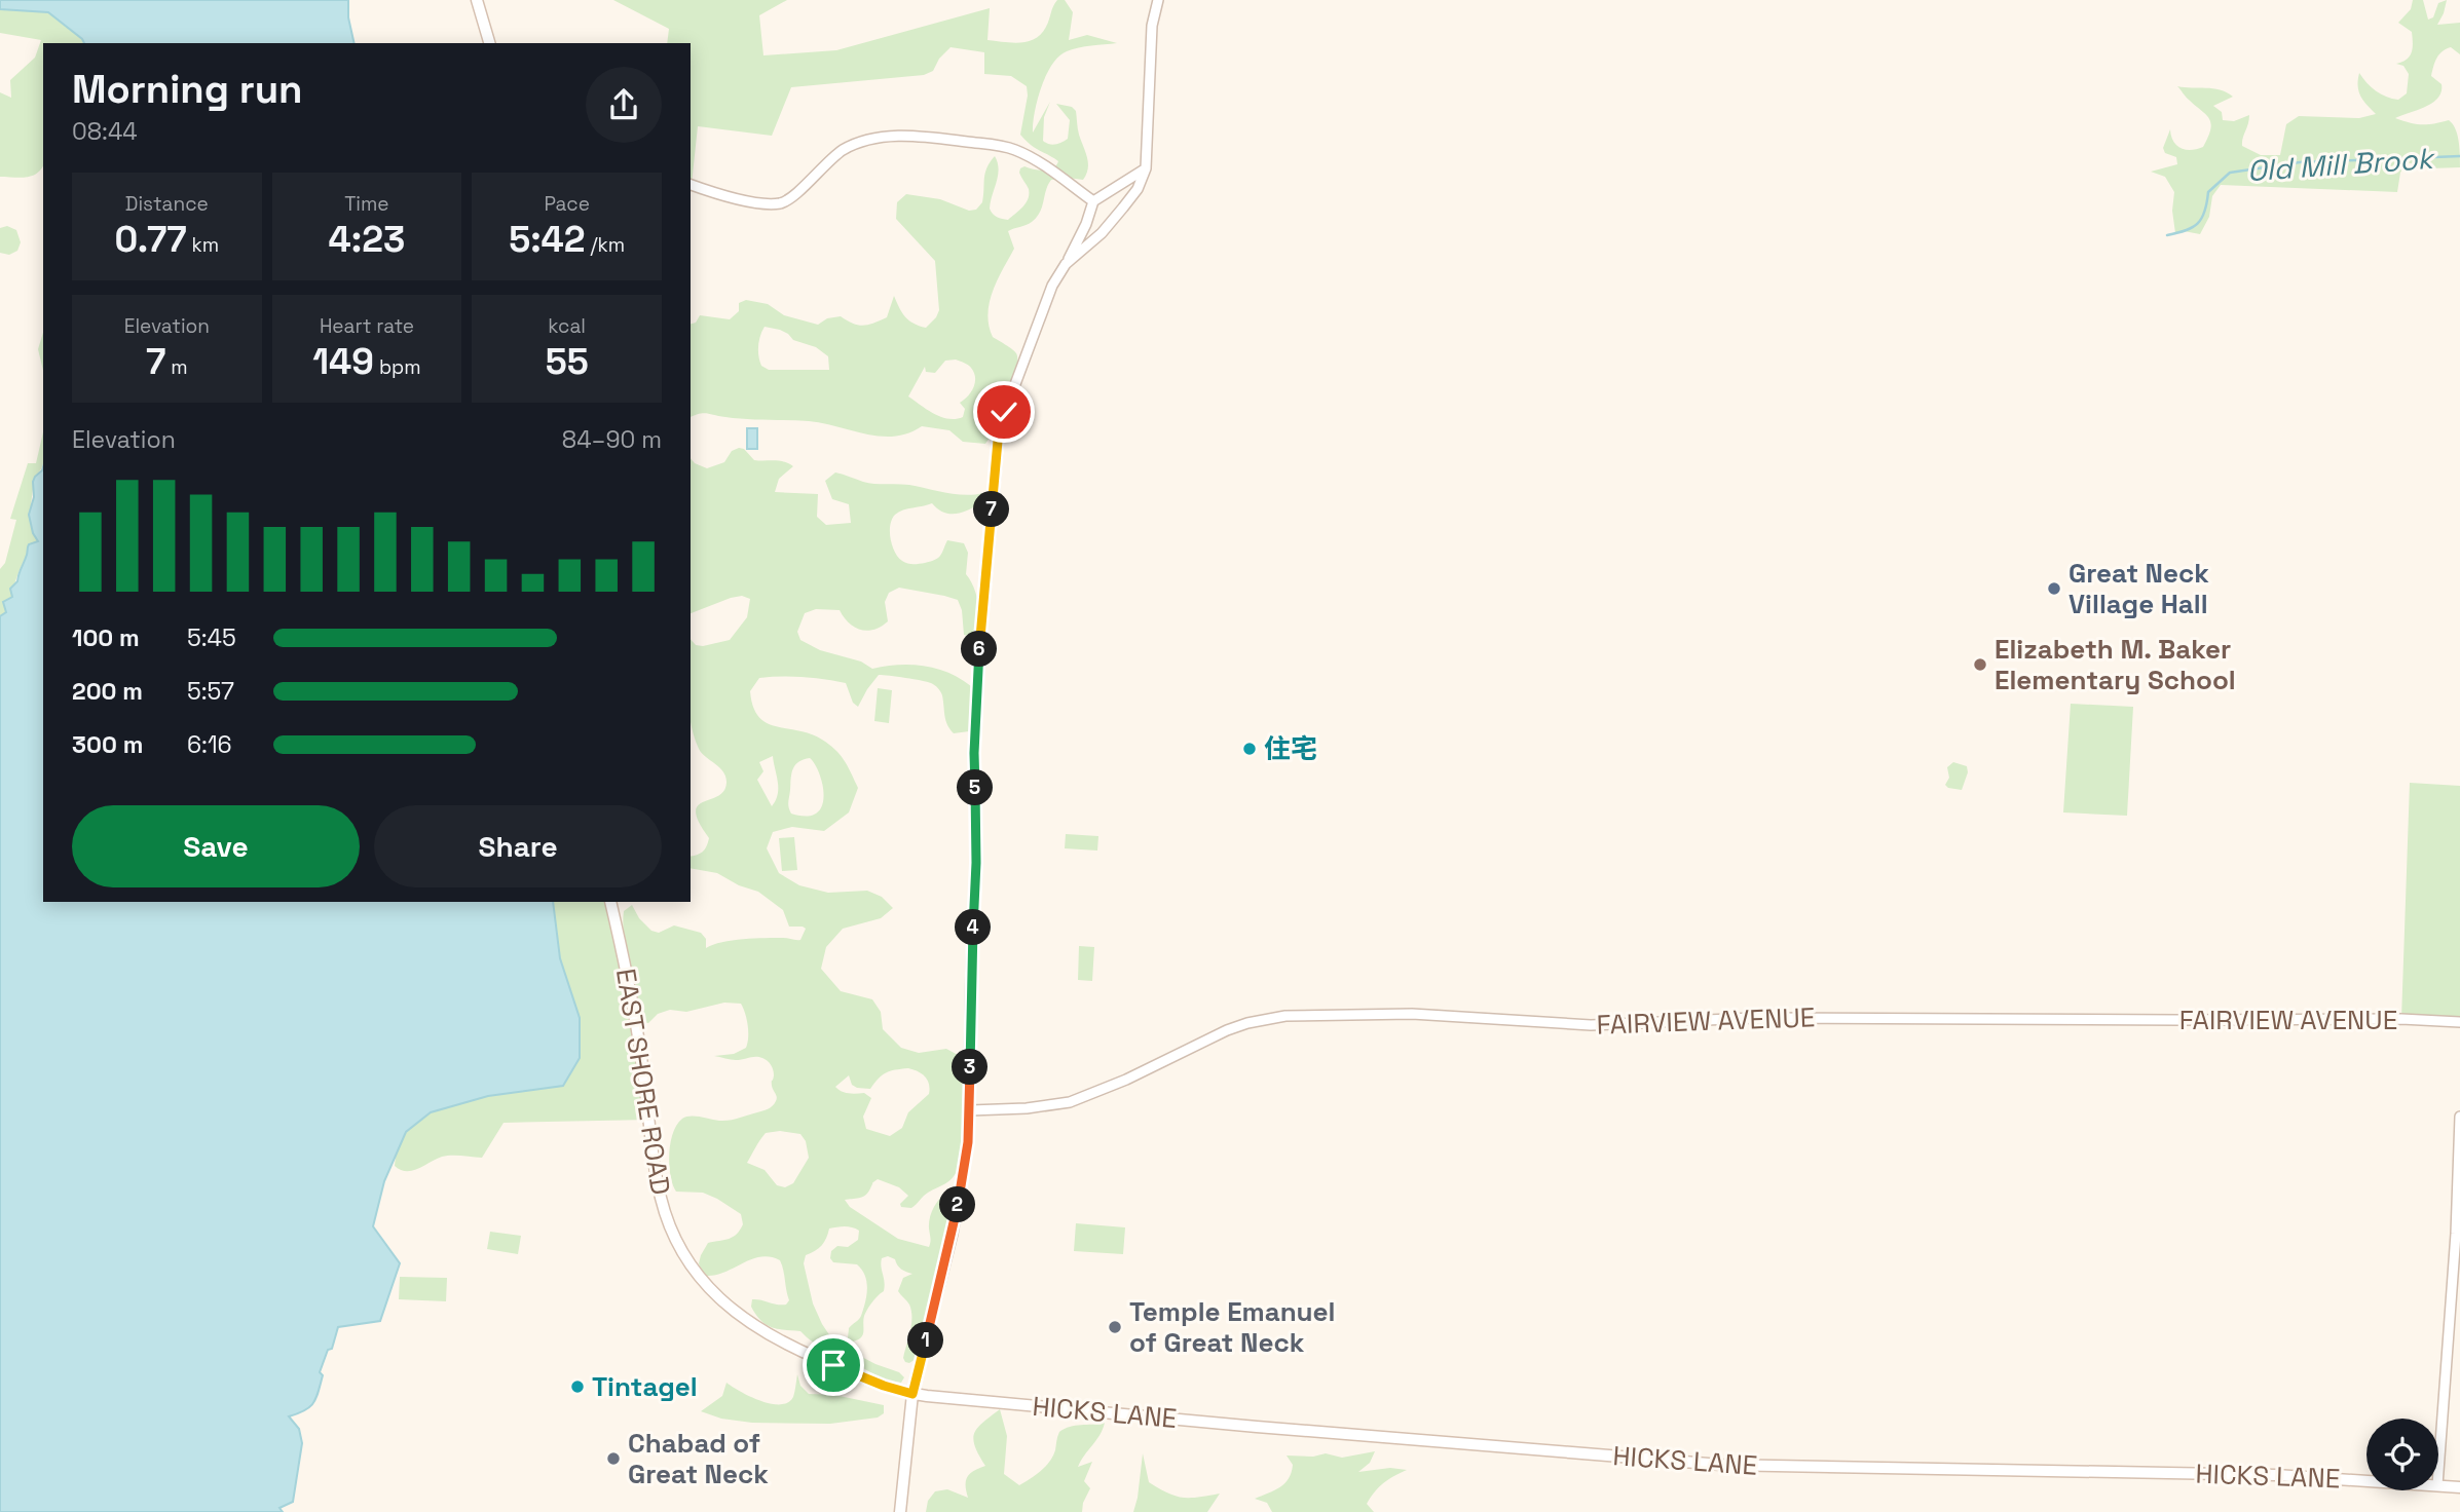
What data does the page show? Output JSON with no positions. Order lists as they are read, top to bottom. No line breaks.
{"streets":{"main road":["EAST SHORE ROAD","HICKS LANE"],"street":["FAIRVIEW AVENUE"]},"crossings":[["EAST SHORE ROAD","HICKS LANE"]],"water":["Old Mill Brook"],"places":["Great Neck Village Hall","Elizabeth M. Baker Elementary School","住宅","Temple Emanuel of Great Neck","Tintagel","Chabad of Great Neck"],"page":{"heading":["Morning run","08:44"],"stats":[["Distance","0.77 km"],["Time","4:23"],["Pace","5:42 /km"],["Elevation","7 m"],["Heart rate","149 bpm"],["kcal","55"]],"chart":["Elevation","84–90 m"],"pins":["7","6","5","4","3","2","1"],"list":[{"name":"100 m","note":"5:45"},{"name":"200 m","note":"5:57"},{"name":"300 m","note":"6:16"}],"buttons":["Save","Share"]}}
